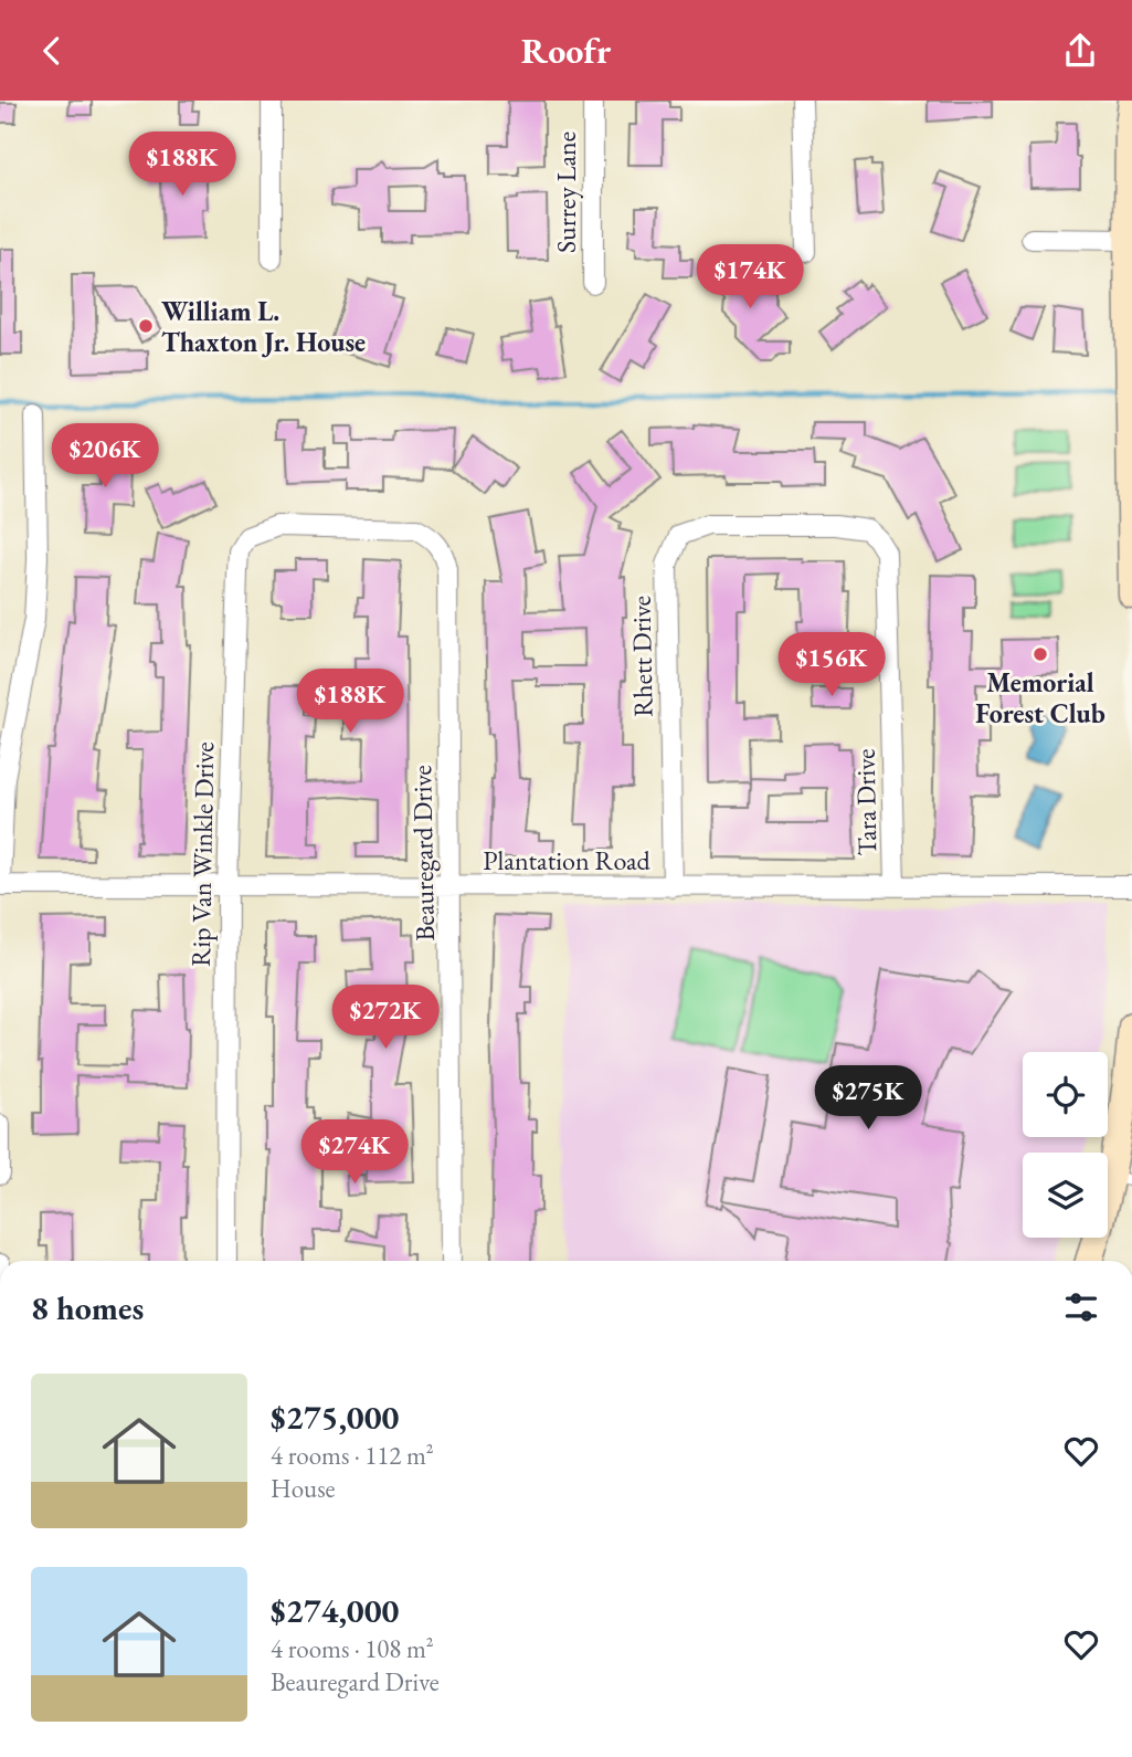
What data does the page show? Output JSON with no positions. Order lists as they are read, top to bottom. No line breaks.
{"streets":{"street":["Surrey Lane","Rhett Drive","Tara Drive","Beauregard Drive","Rip Van Winkle Drive","Plantation Road"]},"crossings":[["Rhett Drive","Tara Drive"],["Rhett Drive","Plantation Road"],["Tara Drive","Plantation Road"],["Beauregard Drive","Rip Van Winkle Drive"],["Beauregard Drive","Plantation Road"],["Rip Van Winkle Drive","Plantation Road"]],"places":["William L. Thaxton Jr. House","Memorial Forest Club"],"page":{"header":"Roofr","price":["$188K","$174K","$206K","$156K","$188K","$272K","$275K","$274K"],"heading":"8 homes","list":[{"name":"$275,000","note":"4 rooms · 112 m² · House"},{"name":"$274,000","note":"4 rooms · 108 m² · Beauregard Drive"}]}}
